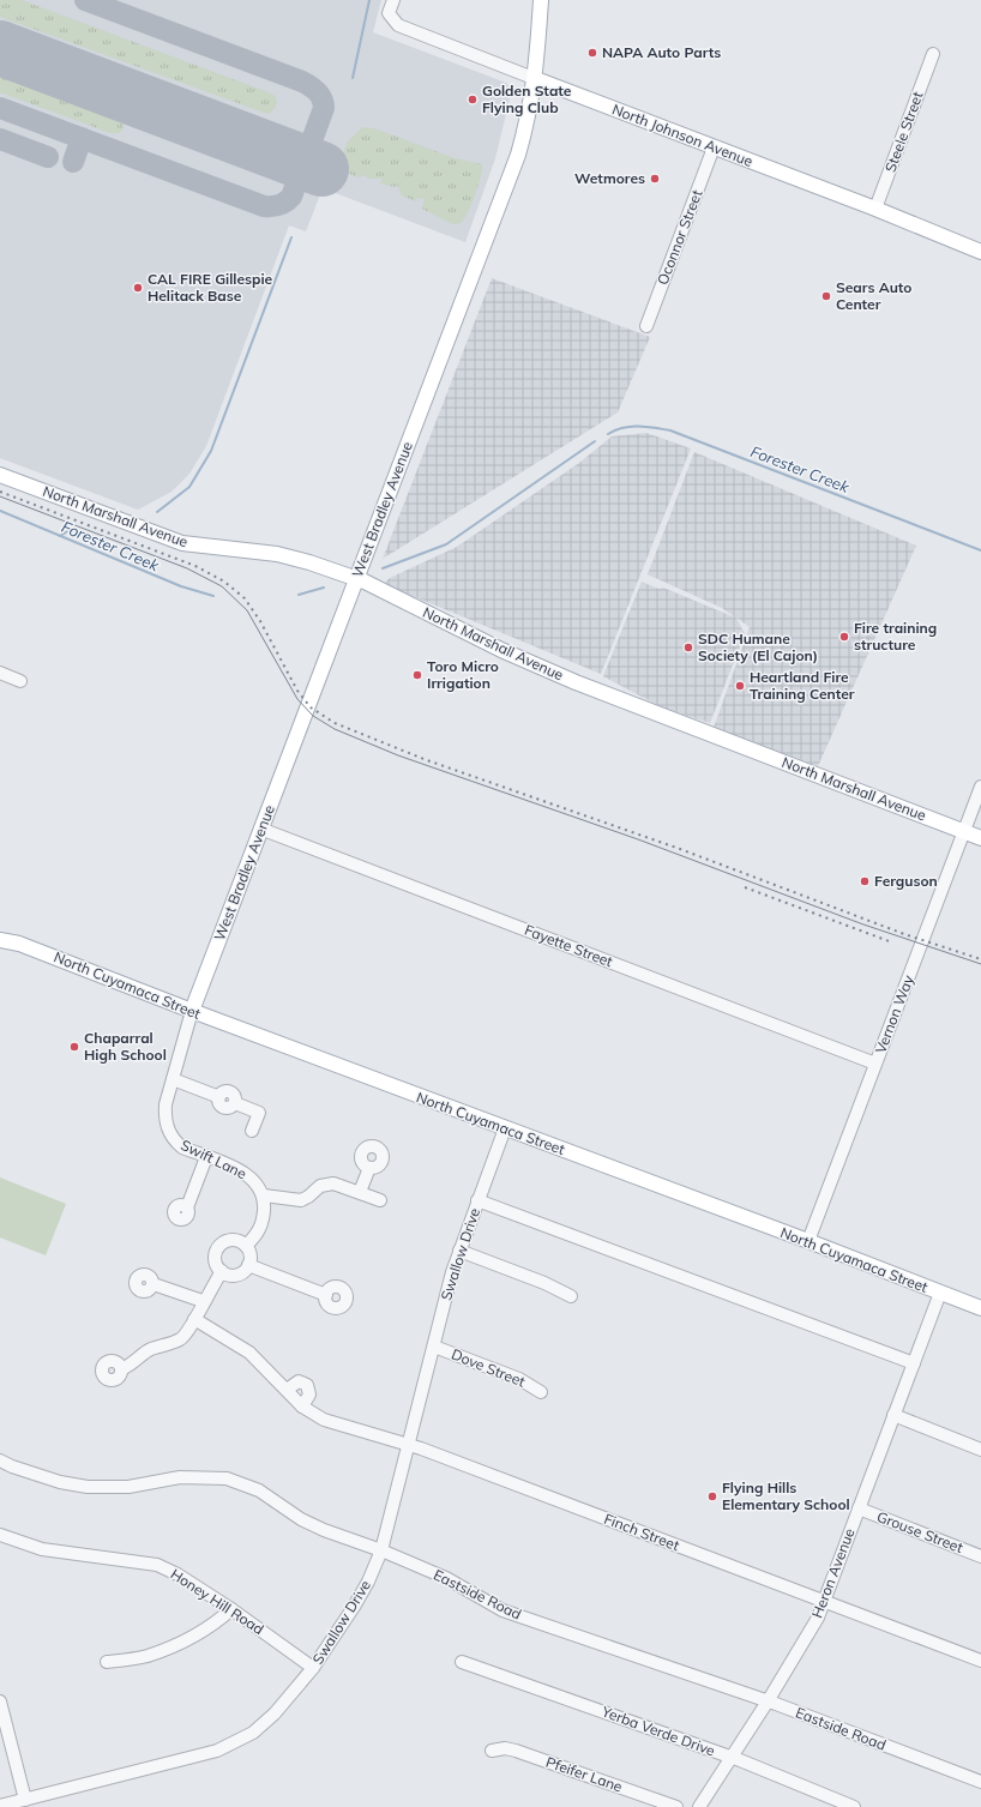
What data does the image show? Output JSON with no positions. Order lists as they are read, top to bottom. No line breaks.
{"streets":{"main road":["North Johnson Avenue","West Bradley Avenue","North Marshall Avenue","North Cuyamaca Street"],"street":["Steele Street","Oconnor Street","Fayette Street","Vernon Way","Swift Lane","Swallow Drive","Dove Street","Finch Street","Grouse Street","Heron Avenue","Eastside Road","Honey Hill Road","Yerba Verde Drive","Pfeifer Lane"]},"crossings":[["Steele Street","North Johnson Avenue"],["North Johnson Avenue","Oconnor Street"],["North Johnson Avenue","West Bradley Avenue"],["West Bradley Avenue","North Marshall Avenue"],["West Bradley Avenue","Fayette Street"],["West Bradley Avenue","North Cuyamaca Street"],["West Bradley Avenue","Swift Lane"],["North Marshall Avenue","Vernon Way"],["Fayette Street","Vernon Way"],["North Cuyamaca Street","Vernon Way"],["North Cuyamaca Street","Swift Lane"],["North Cuyamaca Street","Swallow Drive"],["North Cuyamaca Street","Heron Avenue"],["Swallow Drive","Dove Street"],["Swallow Drive","Finch Street"],["Swallow Drive","Eastside Road"],["Swallow Drive","Honey Hill Road"],["Finch Street","Heron Avenue"],["Grouse Street","Heron Avenue"],["Heron Avenue","Eastside Road"],["Heron Avenue","Yerba Verde Drive"]],"water":["Forester Creek"],"places":["NAPA Auto Parts","Golden State Flying Club","Wetmores","CAL FIRE Gillespie Helitack Base","Sears Auto Center","Fire training structure","SDC Humane Society (El Cajon)","Toro Micro Irrigation","Heartland Fire Training Center","Ferguson","Chaparral High School","Flying Hills Elementary School"]}
